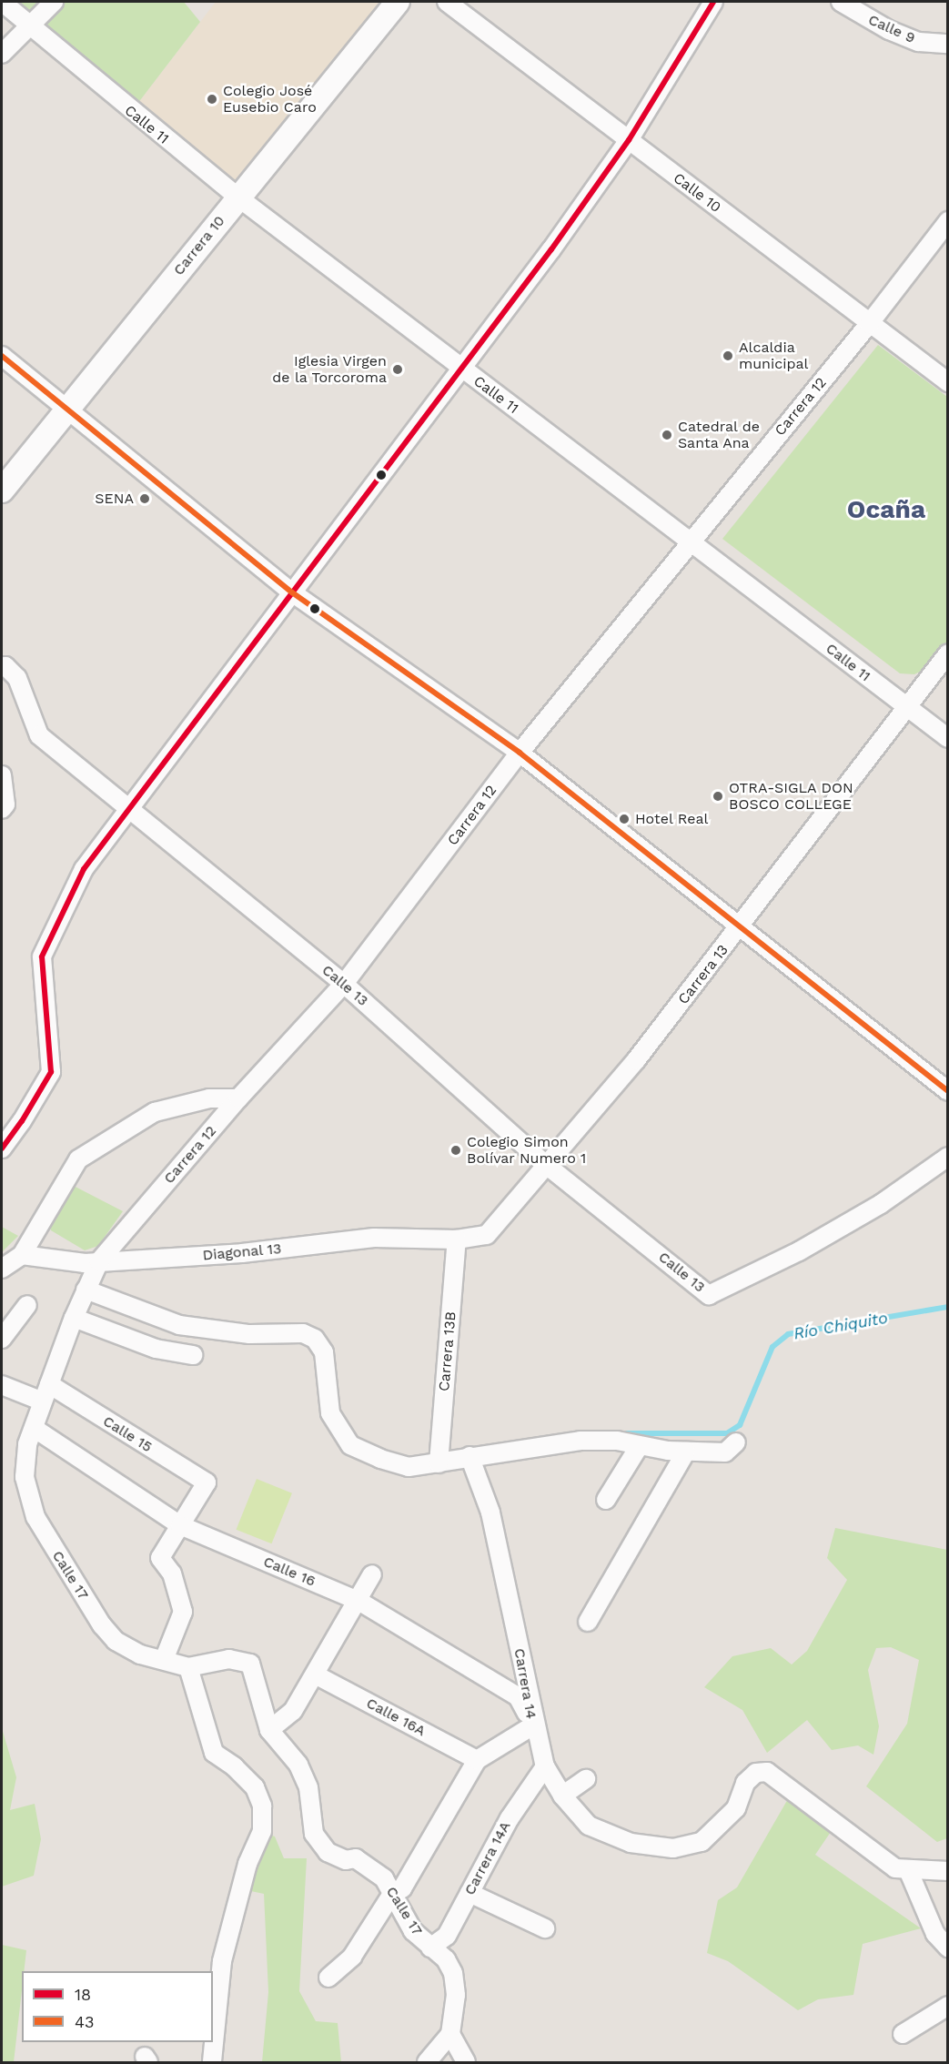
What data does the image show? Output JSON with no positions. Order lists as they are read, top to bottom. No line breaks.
{"streets":{"street":["Calle 9","Calle 11","Calle 10","Carrera 10","Carrera 12","Carrera 13","Calle 13","Diagonal 13","Carrera 13B","Calle 15","Calle 16","Calle 17","Carrera 14","Calle 16A","Carrera 14A"]},"crossings":[["Calle 11","Carrera 10"],["Calle 11","Carrera 12"],["Calle 11","Carrera 13"],["Calle 10","Carrera 12"],["Carrera 12","Calle 13"],["Carrera 12","Diagonal 13"],["Carrera 12","Calle 15"],["Carrera 12","Calle 16"],["Carrera 12","Calle 17"],["Carrera 13","Calle 13"],["Carrera 13","Diagonal 13"],["Diagonal 13","Carrera 13B"],["Calle 15","Calle 16"],["Calle 16","Calle 17"],["Calle 16","Carrera 14"],["Calle 17","Carrera 14"],["Calle 17","Carrera 14A"],["Carrera 14","Calle 16A"]],"districts":["Ocaña"],"water":["Río Chiquito"],"places":["Colegio José Eusebio Caro","Alcaldia municipal","Iglesia Virgen de la Torcoroma","Catedral de Santa Ana","SENA","OTRA-SIGLA DON BOSCO COLLEGE","Hotel Real","Colegio Simon Bolívar Numero 1"],"lines":["transit line 18","transit line 43"],"legend":["18","43"]}
